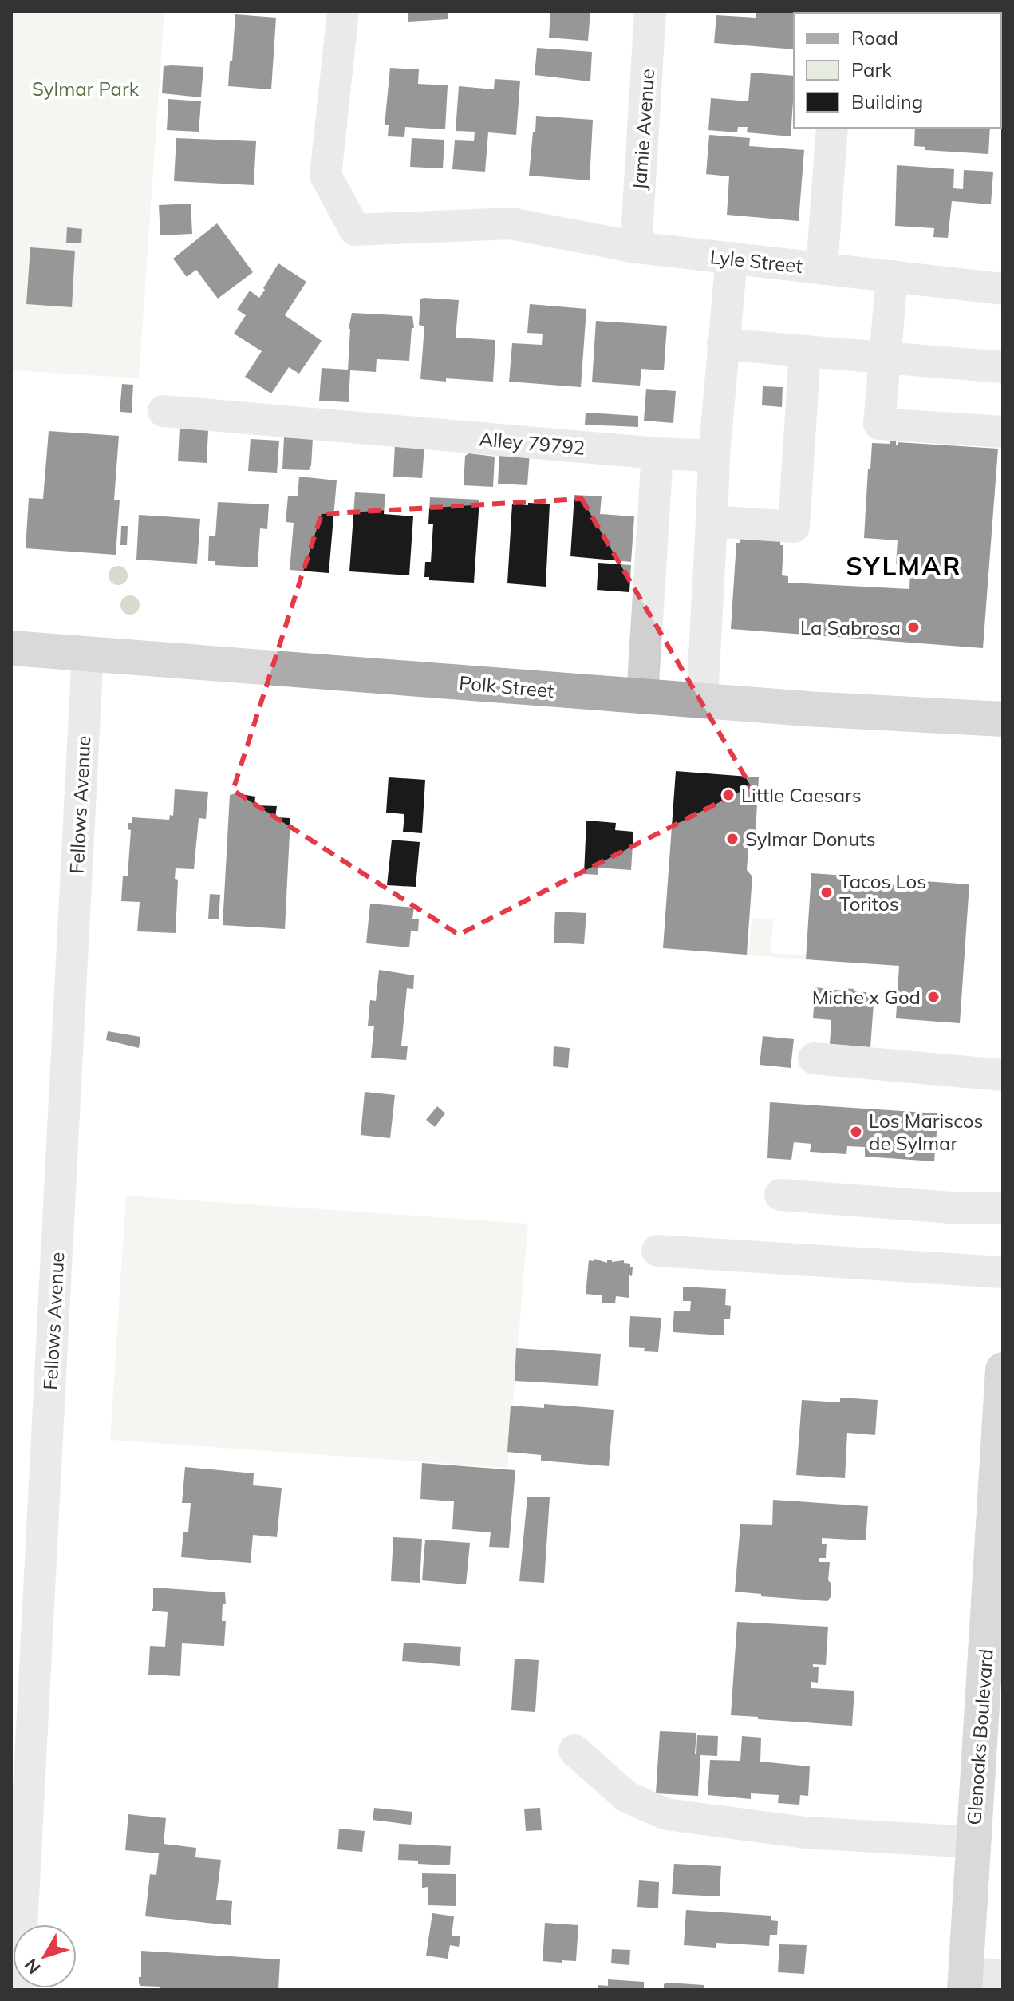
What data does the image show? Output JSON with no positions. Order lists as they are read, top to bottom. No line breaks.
{"streets":{"main road":["Polk Street","Glenoaks Boulevard"],"street":["Jamie Avenue","Lyle Street","Alley 79792","Fellows Avenue"]},"crossings":[["Jamie Avenue","Lyle Street"],["Polk Street","Fellows Avenue"]],"districts":["SYLMAR"],"parks":["Sylmar Park"],"places":["La Sabrosa","Little Caesars","Sylmar Donuts","Tacos Los Toritos","Miche x God","Los Mariscos de Sylmar"],"legend":["Road","Park","Building"],"north":"bottom left"}
